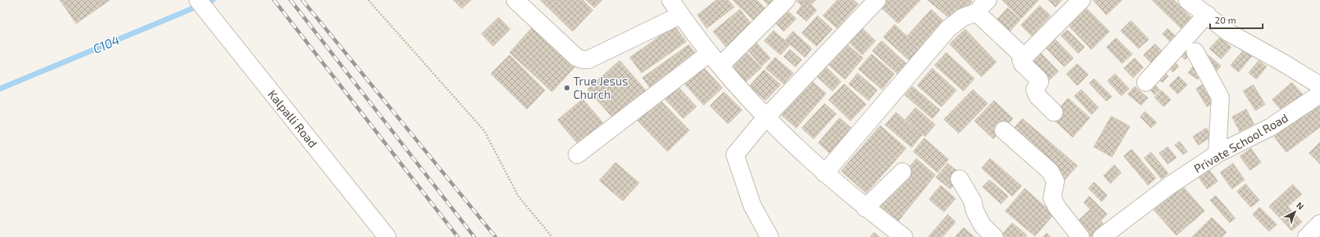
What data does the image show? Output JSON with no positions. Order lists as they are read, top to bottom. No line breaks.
{"streets":{"street":["Kalpalli Road","Private School Road"]},"water":["C104"],"places":["True Jesus Church"],"scale_bar":"20 m","north":"top right"}
